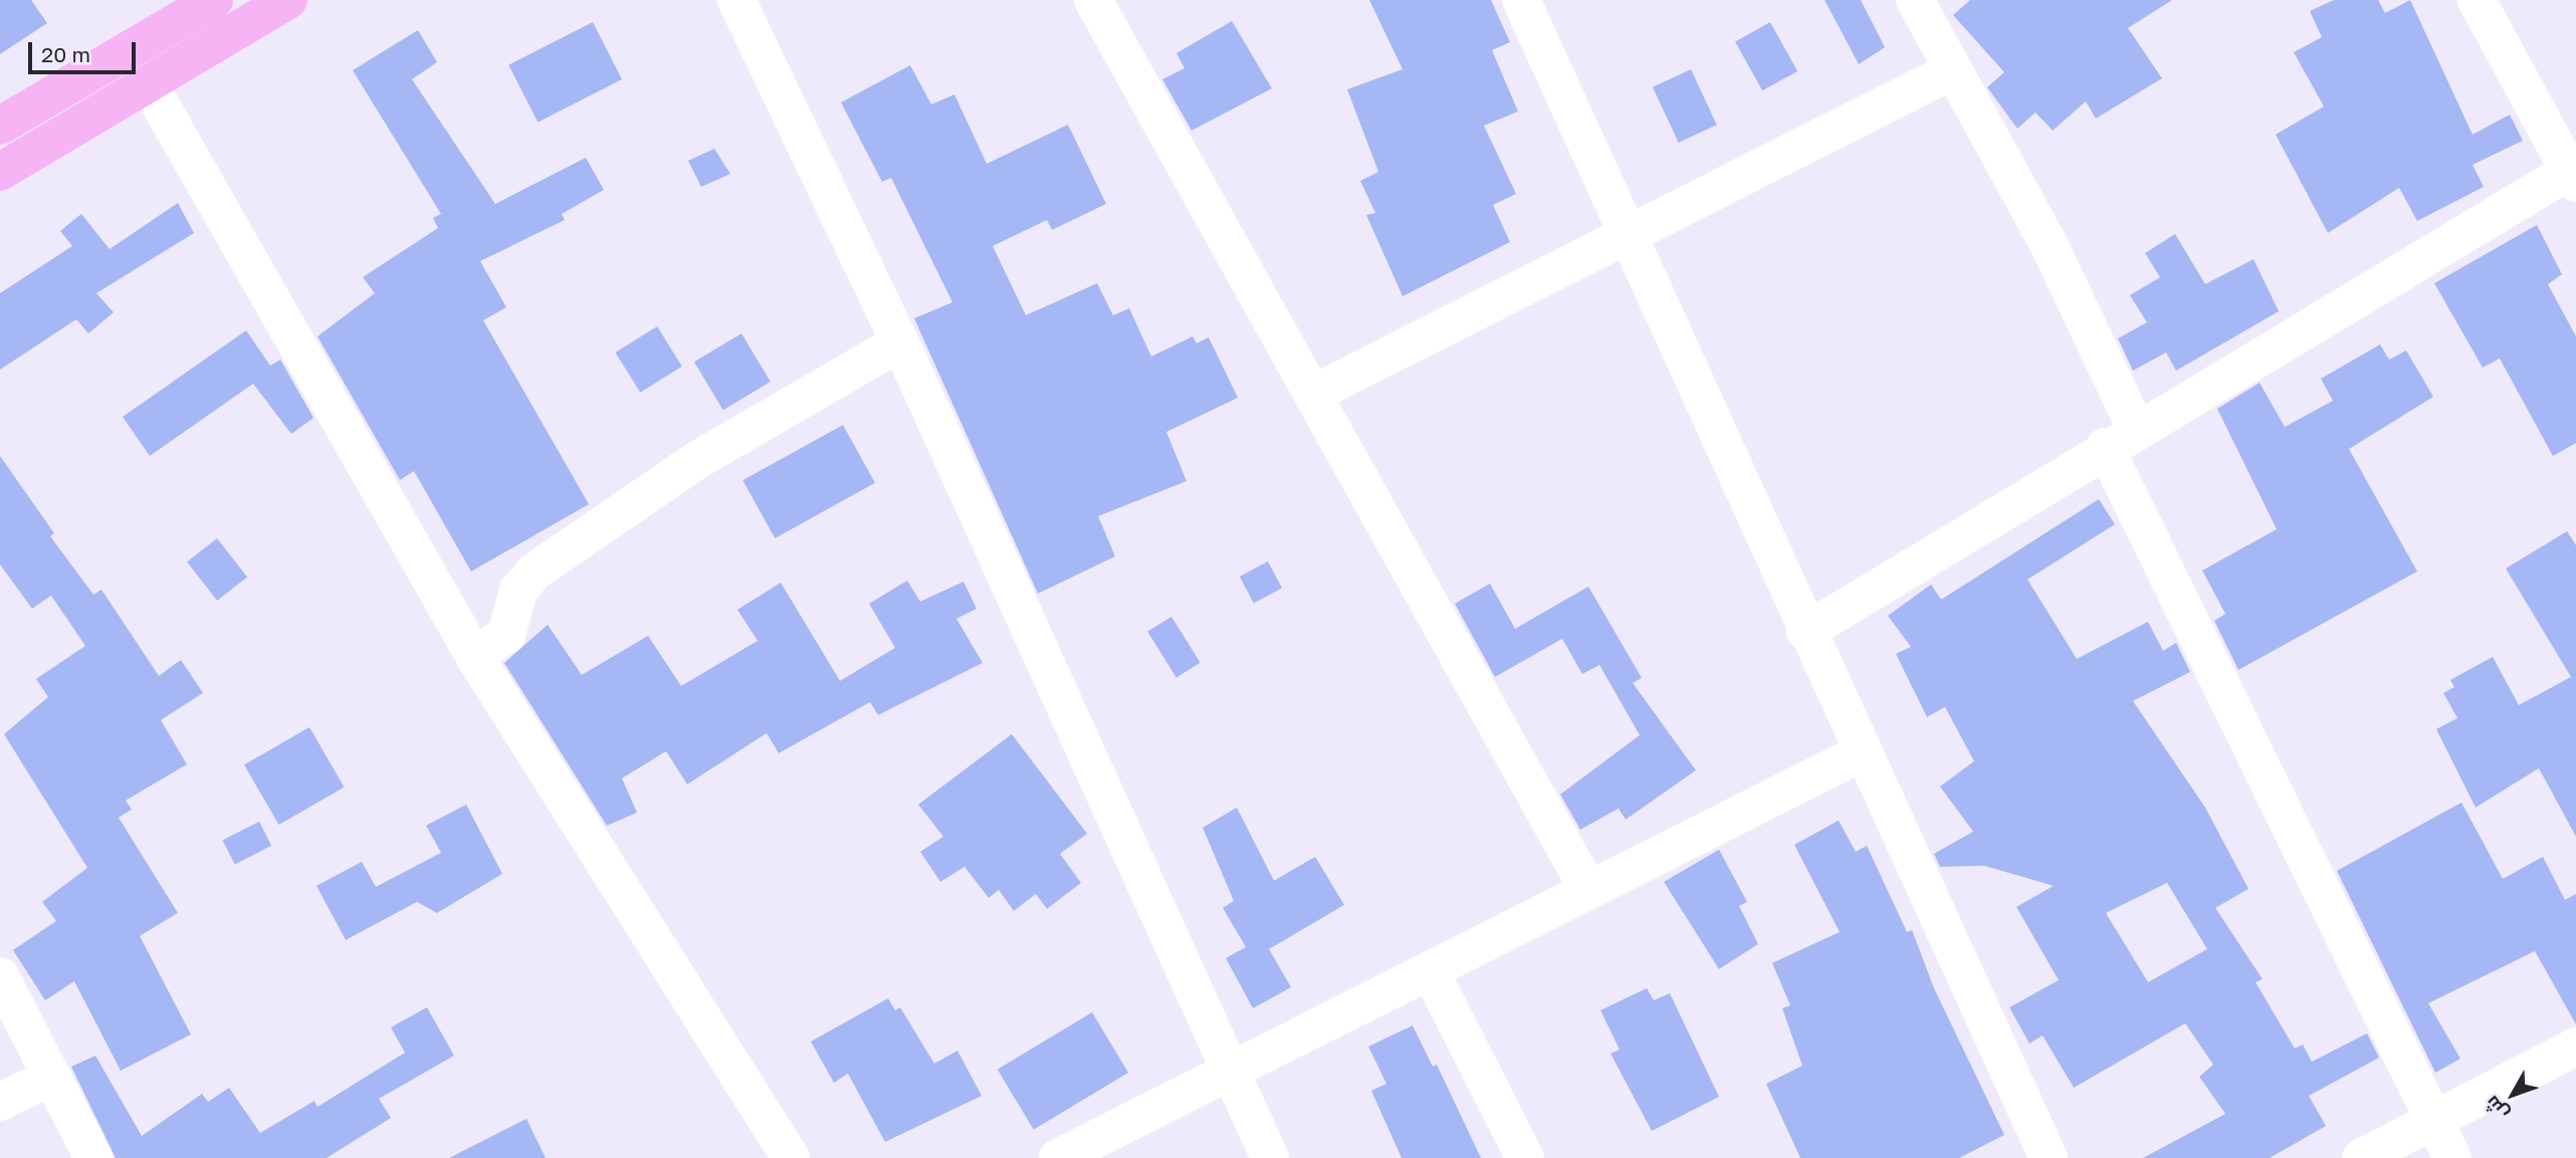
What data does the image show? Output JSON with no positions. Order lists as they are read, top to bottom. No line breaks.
{"scale_bar":"20 m","north":"bottom left"}
